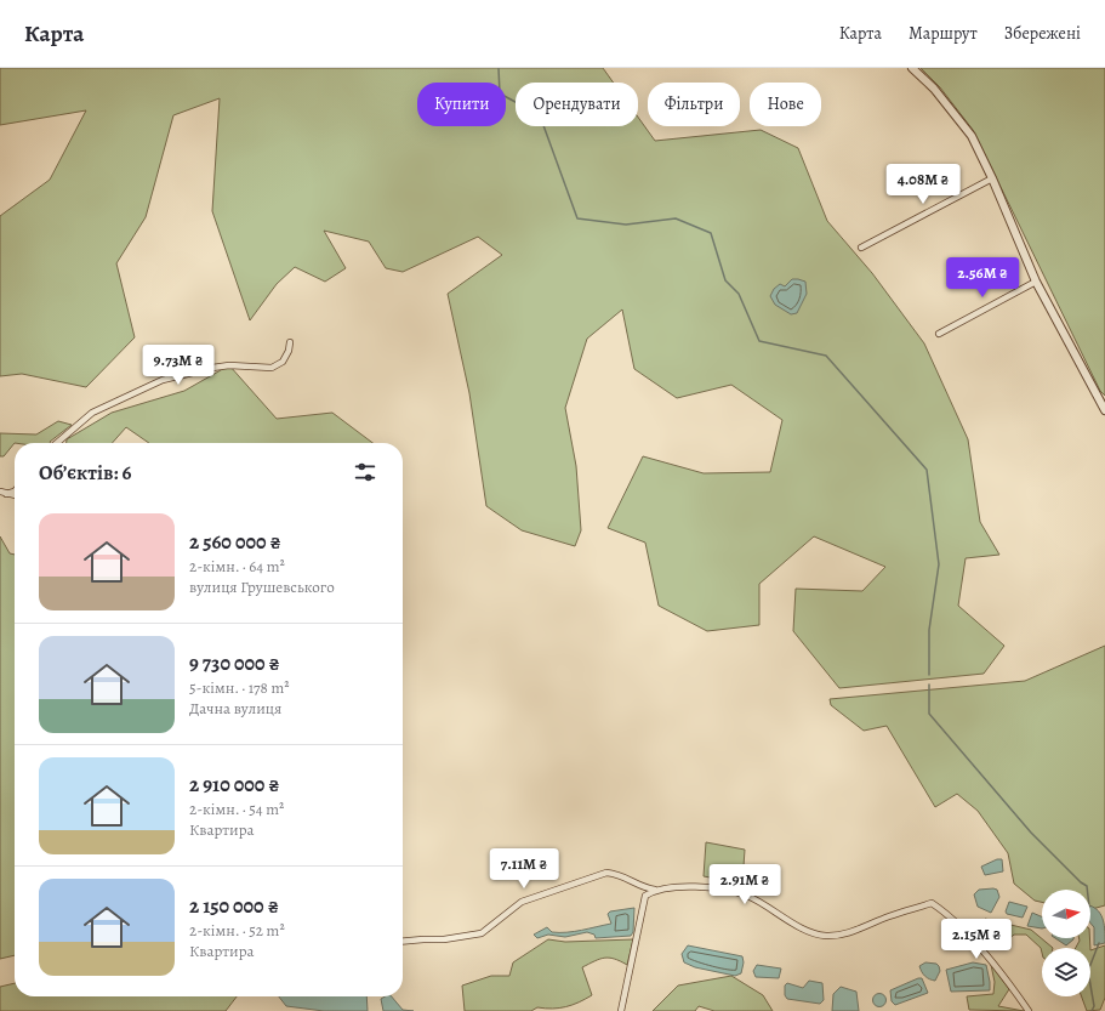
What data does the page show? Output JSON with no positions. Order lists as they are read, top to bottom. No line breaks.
{"north":"right","page":{"header":"Карта","nav":["Карта","Маршрут","Збережені"],"chip":["Купити","Орендувати","Фільтри","Нове"],"price":["4.08M ₴","2.56M ₴","9.73M ₴","7.11M ₴","2.91M ₴","2.15M ₴"],"heading":"Об’єктів: 6","list":[{"name":"2 560 000 ₴","note":"2-кімн. · 64 m² · вулиця Грушевського"},{"name":"9 730 000 ₴","note":"5-кімн. · 178 m² · Дачна вулиця"},{"name":"2 910 000 ₴","note":"2-кімн. · 54 m² · Квартира"},{"name":"2 150 000 ₴","note":"2-кімн. · 52 m² · Квартира"}]}}
